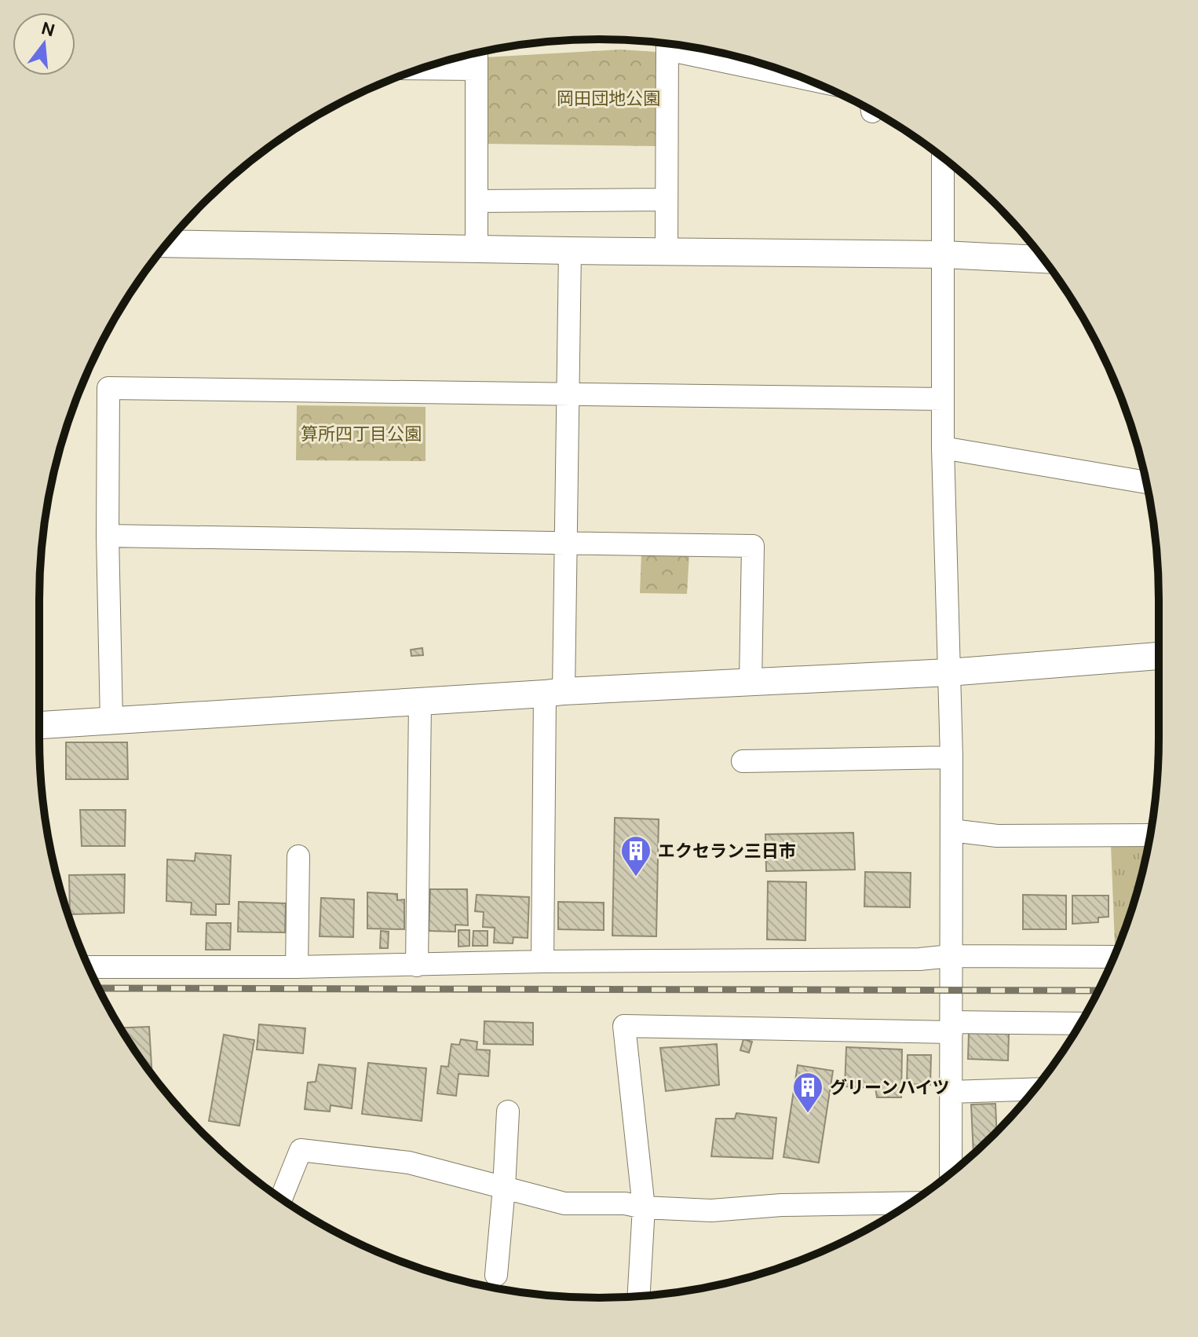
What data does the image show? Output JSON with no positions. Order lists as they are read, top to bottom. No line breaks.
{"parks":["岡田団地公園","算所四丁目公園"],"places":{"building":["エクセラン三日市","グリーンハイツ"]},"north":"top"}
